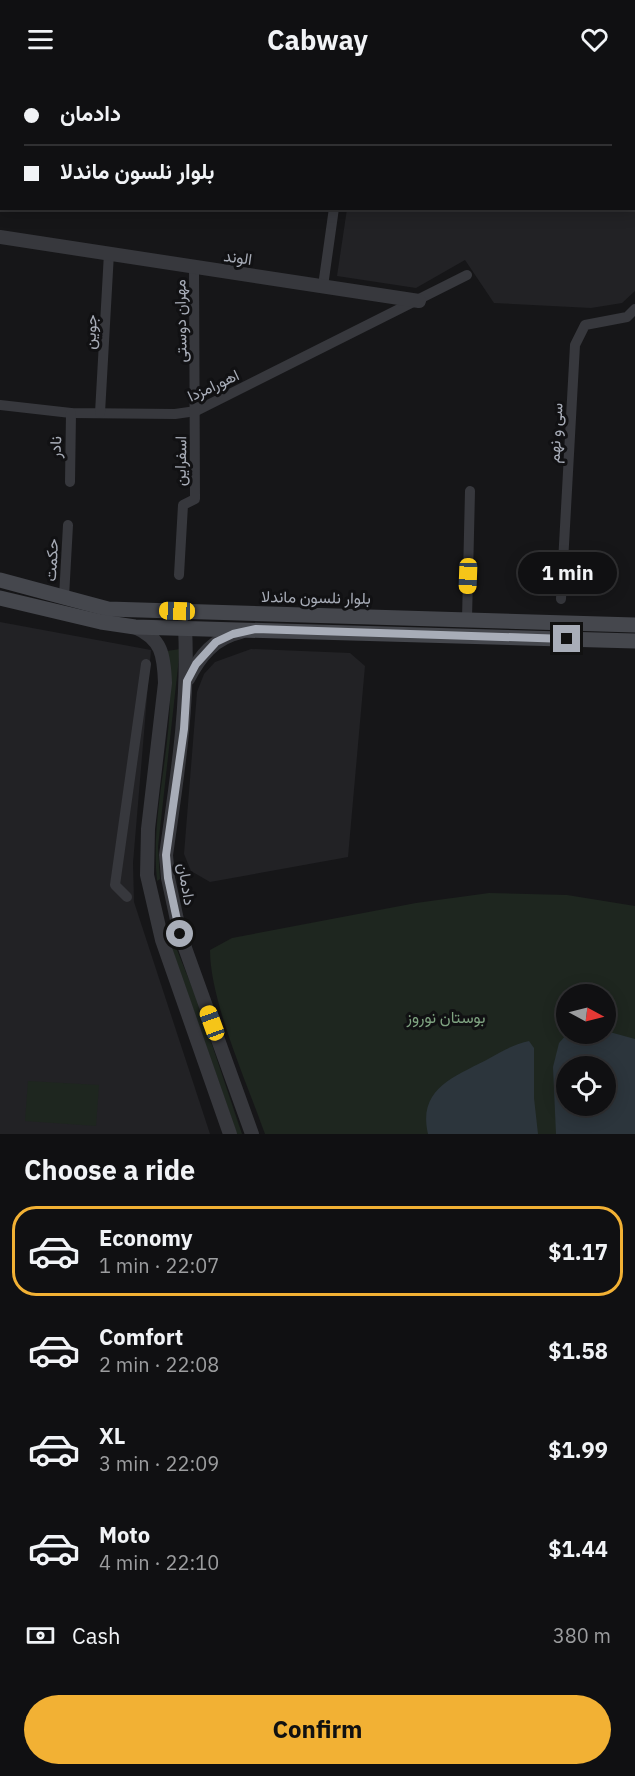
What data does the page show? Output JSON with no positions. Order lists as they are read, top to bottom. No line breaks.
{"streets":{"main road":["بلوار نلسون ماندلا"],"street":["الوند","مهران دوستی","جوین","اهورامزدا","سی و نهم","نادر","اسفراین","حکمت","دادمان"]},"crossings":[["الوند","مهران دوستی"],["الوند","جوین"],["الوند","اهورامزدا"],["مهران دوستی","اهورامزدا"],["مهران دوستی","اسفراین"],["جوین","اهورامزدا"],["اهورامزدا","نادر"],["اهورامزدا","اسفراین"],["حکمت","بلوار نلسون ماندلا"],["بلوار نلسون ماندلا","دادمان"]],"parks":["بوستان نوروز"],"north":"right","page":{"header":"Cabway","banner":["دادمان","بلوار نلسون ماندلا"],"bubble":"1 min","heading":"Choose a ride","list":[{"name":"Economy","note":"1 min · 22:07","value":"$1.17"},{"name":"Comfort","note":"2 min · 22:08","value":"$1.58"},{"name":"XL","note":"3 min · 22:09","value":"$1.99"},{"name":"Moto","note":"4 min · 22:10","value":"$1.44"}],"pay":["Cash","380 m"],"buttons":"Confirm"}}
